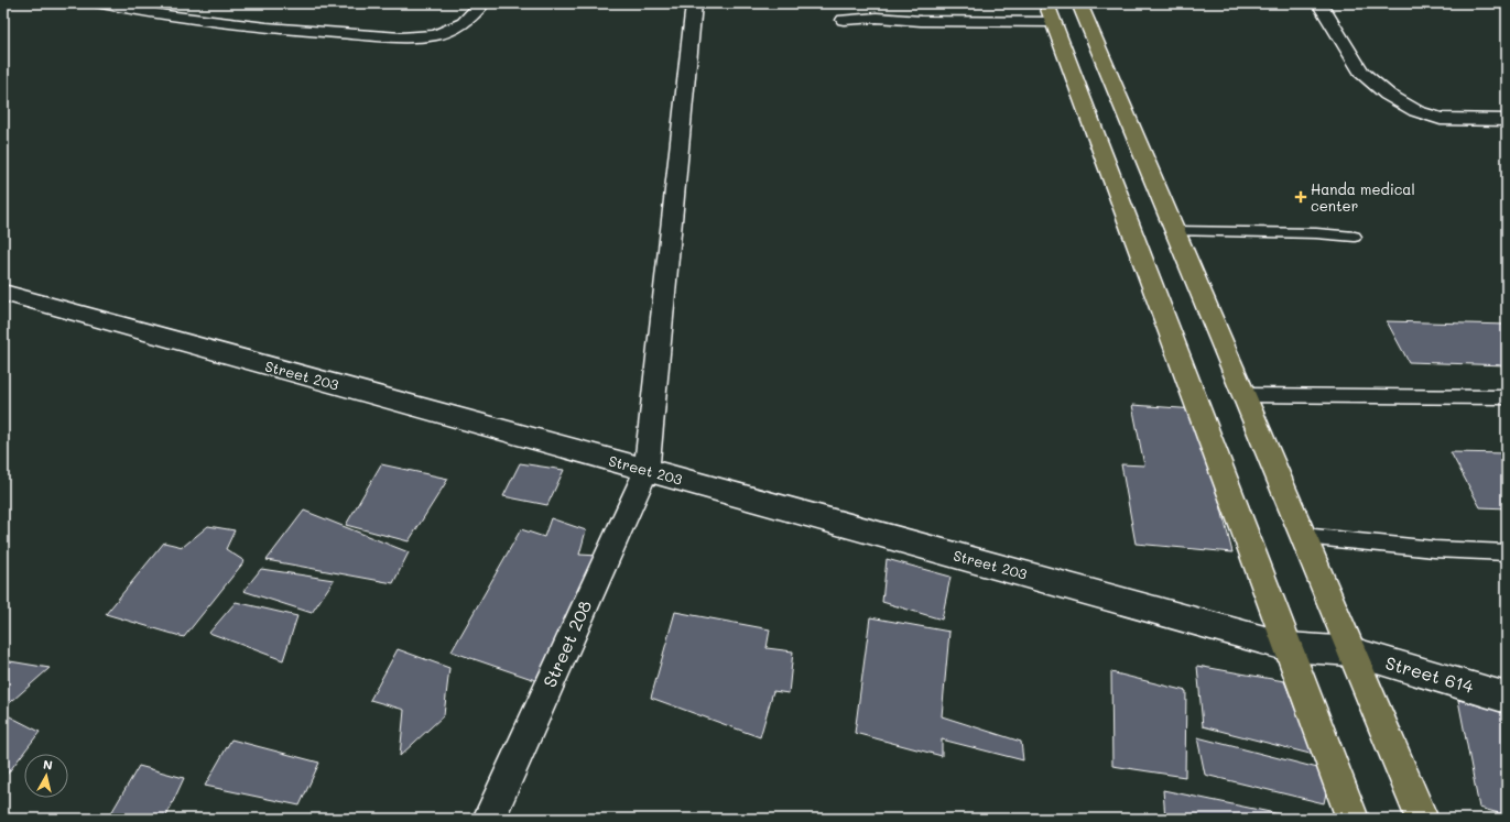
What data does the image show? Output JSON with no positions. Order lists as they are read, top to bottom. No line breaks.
{"streets":{"street":["Street 203","Street 208","Street 614"]},"crossings":[["Street 203","Street 208"],["Street 203","Street 614"]],"places":{"health":["Handa medical center"]},"north":"top"}
